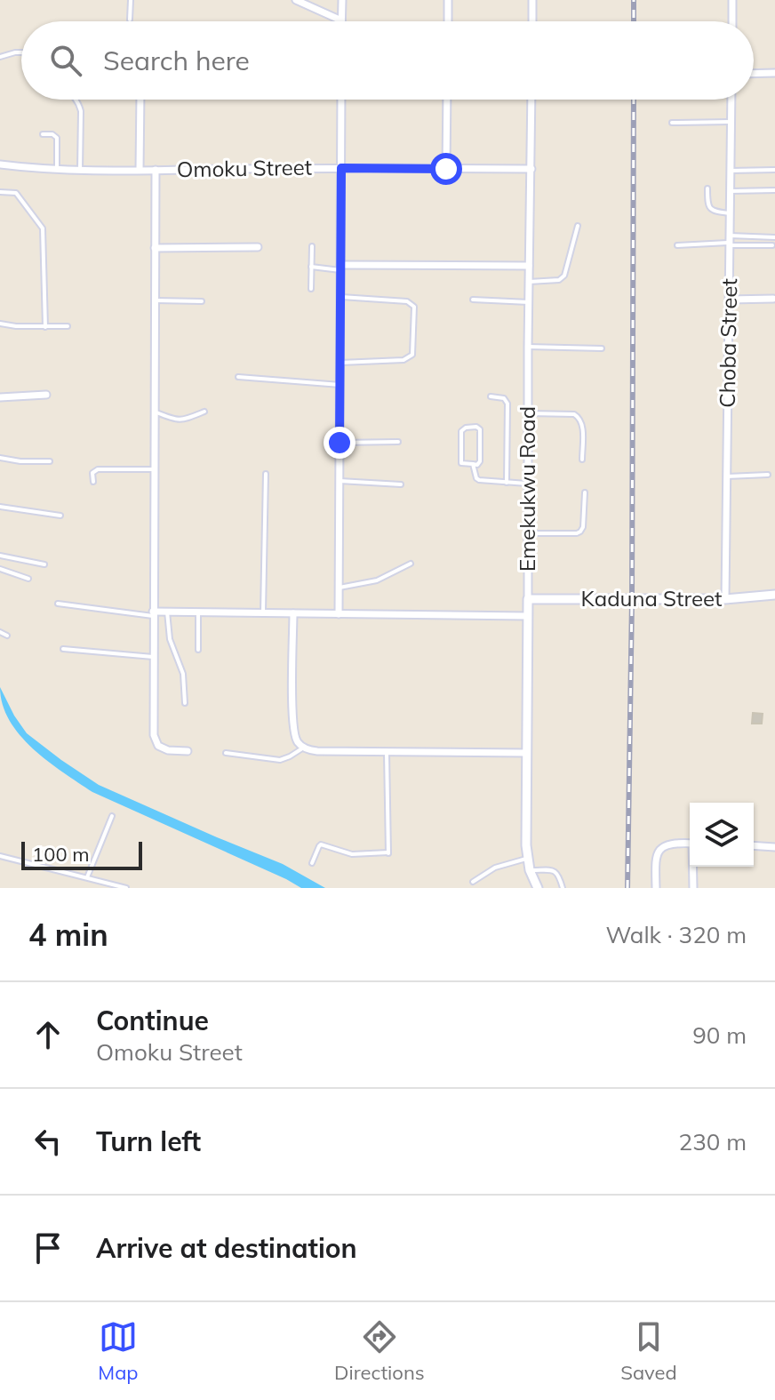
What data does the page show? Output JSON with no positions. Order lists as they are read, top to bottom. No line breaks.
{"streets":{"street":["Omoku Street","Choba Street","Emekukwu Road","Kaduna Street"]},"crossings":[["Omoku Street","Emekukwu Road"],["Choba Street","Kaduna Street"],["Emekukwu Road","Kaduna Street"]],"scale_bar":"100 m","page":{"search":"Search here","scale":"100 m","heading":["4 min","Walk · 320 m"],"list":[["Continue","Omoku Street","90 m"],["Turn left","230 m"],"Arrive at destination"],"nav":["Map","Directions","Saved"]}}
